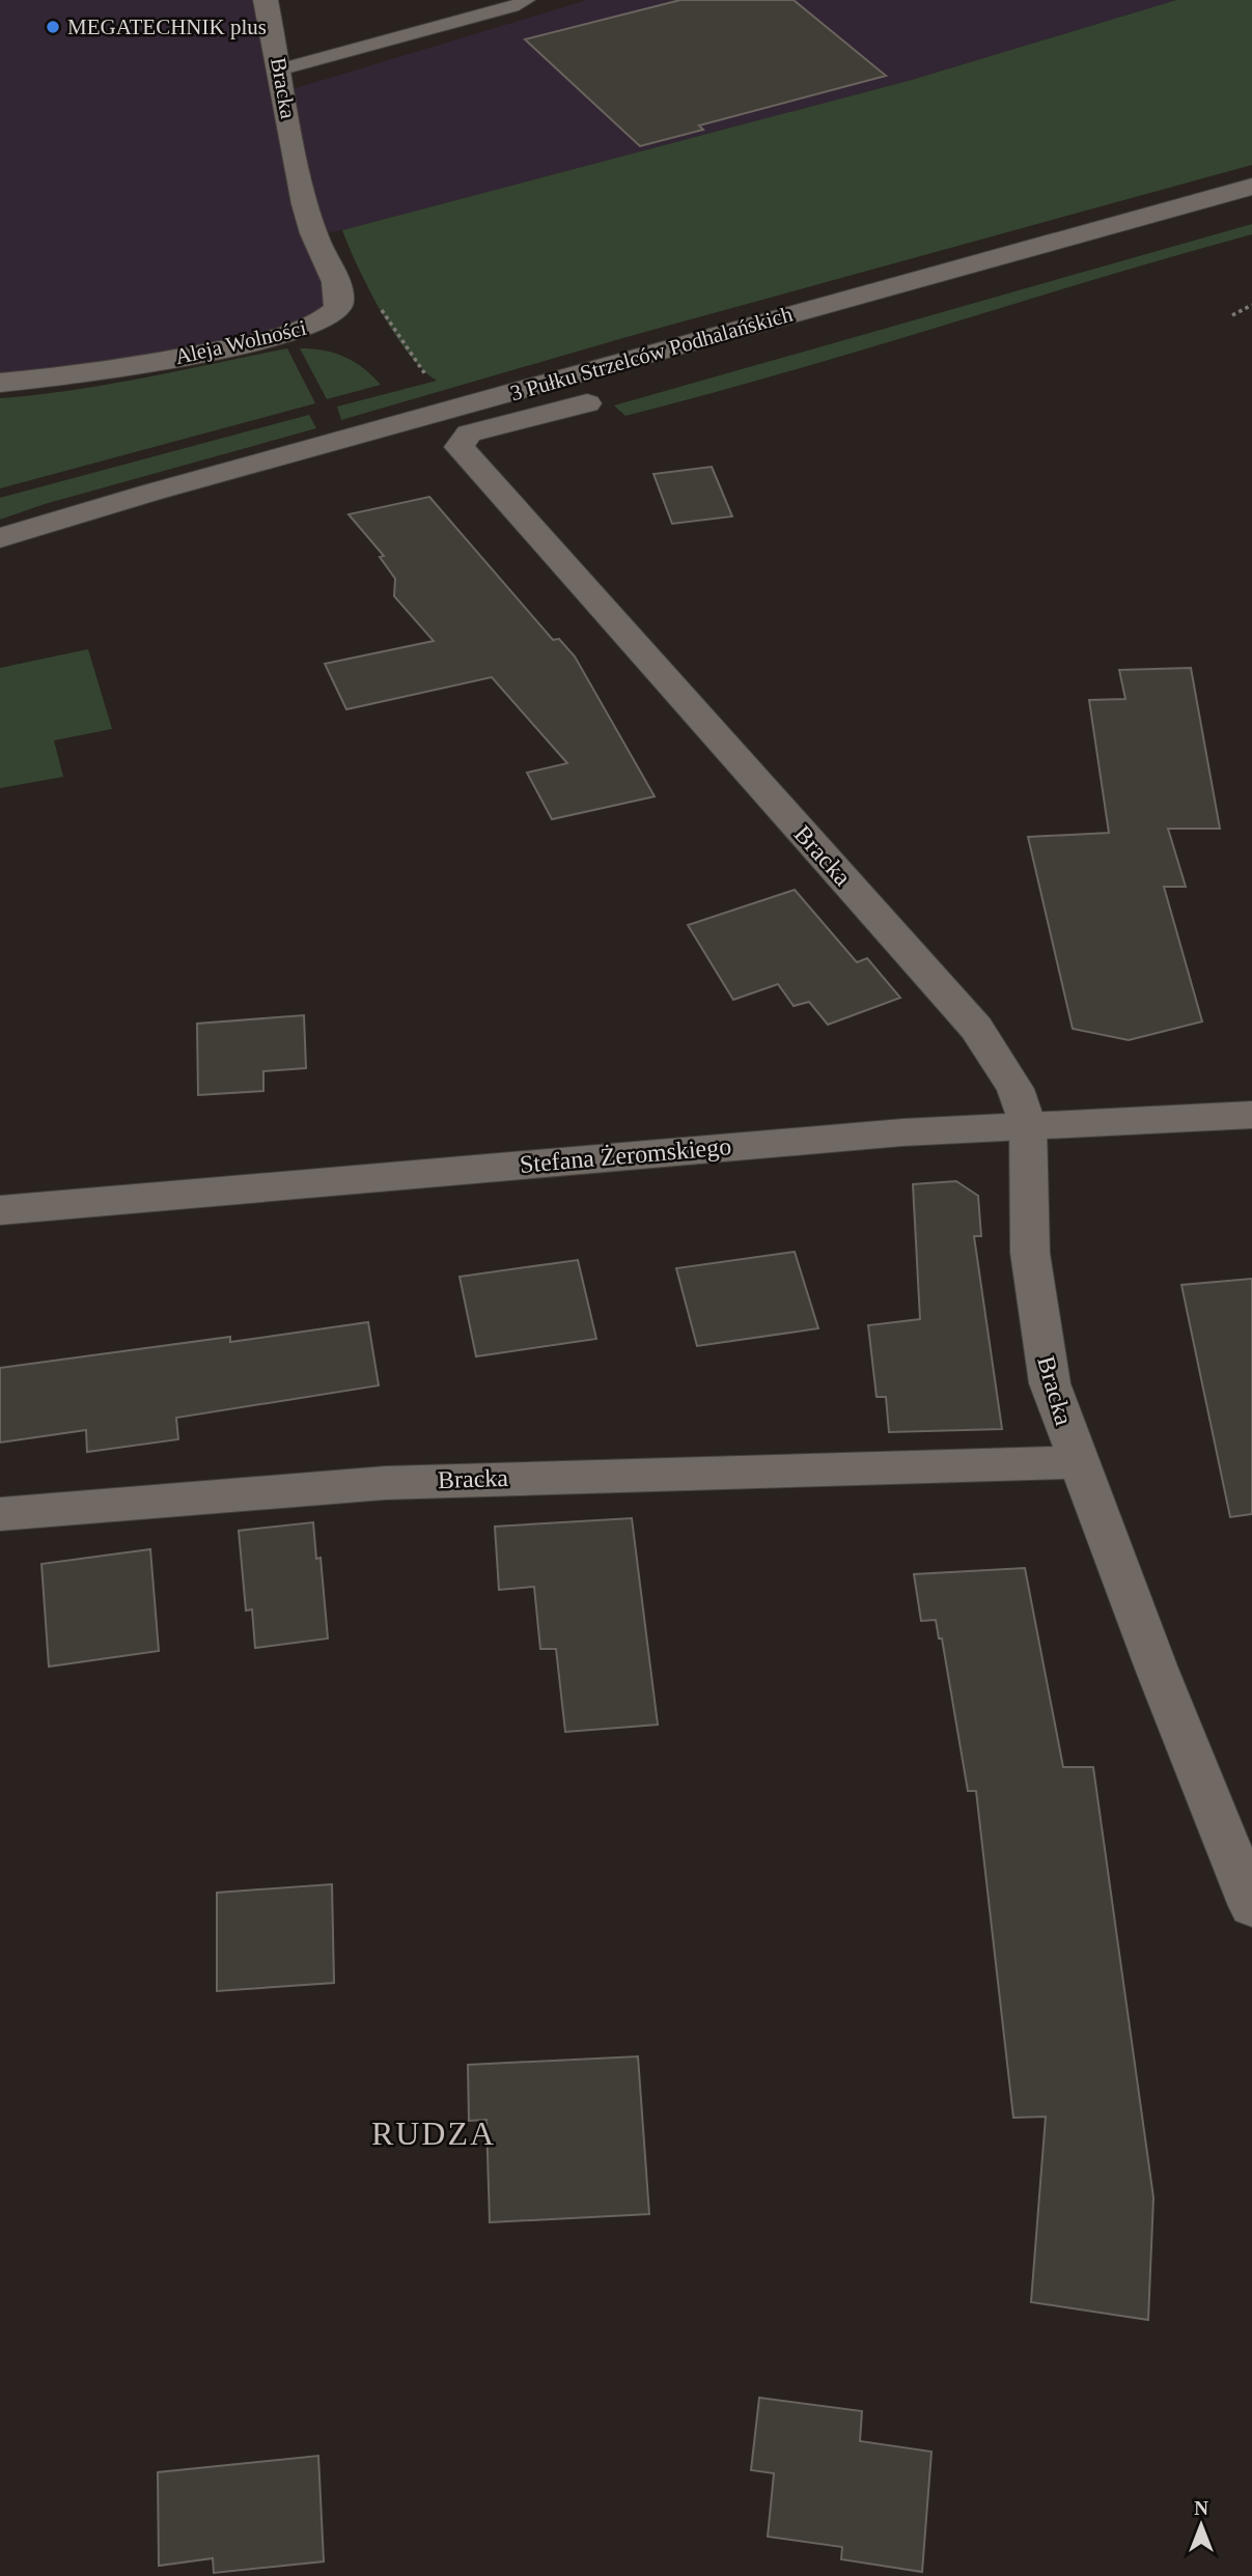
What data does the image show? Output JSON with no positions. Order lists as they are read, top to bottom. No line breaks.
{"streets":{"street":["Bracka","Aleja Wolności","3 Pułku Strzelców Podhalańskich","Stefana Żeromskiego"]},"crossings":[["Bracka","Aleja Wolności"],["Bracka","Stefana Żeromskiego"]],"districts":["RUDZA"],"places":["MEGATECHNIK plus"],"north":"top"}
